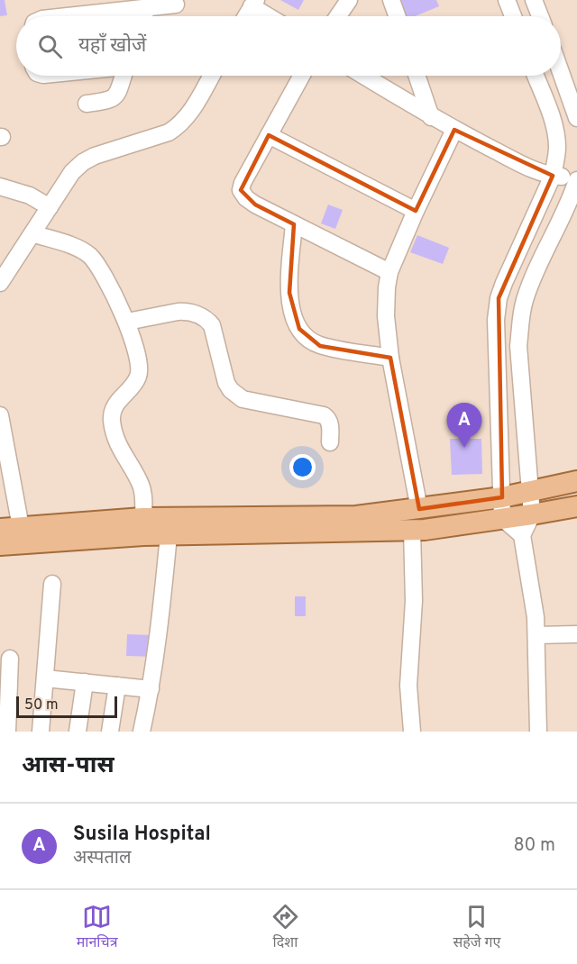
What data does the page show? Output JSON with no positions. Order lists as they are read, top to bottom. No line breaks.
{"scale_bar":"50 m","page":{"search":"यहाँ खोजें","pins":"A","scale":"50 m","heading":"आस-पास","list":[{"mark":"A","name":"Susila Hospital","note":"अस्पताल","value":"80 m"}],"nav":["मानचित्र","दिशा","सहेजे गए"]}}
